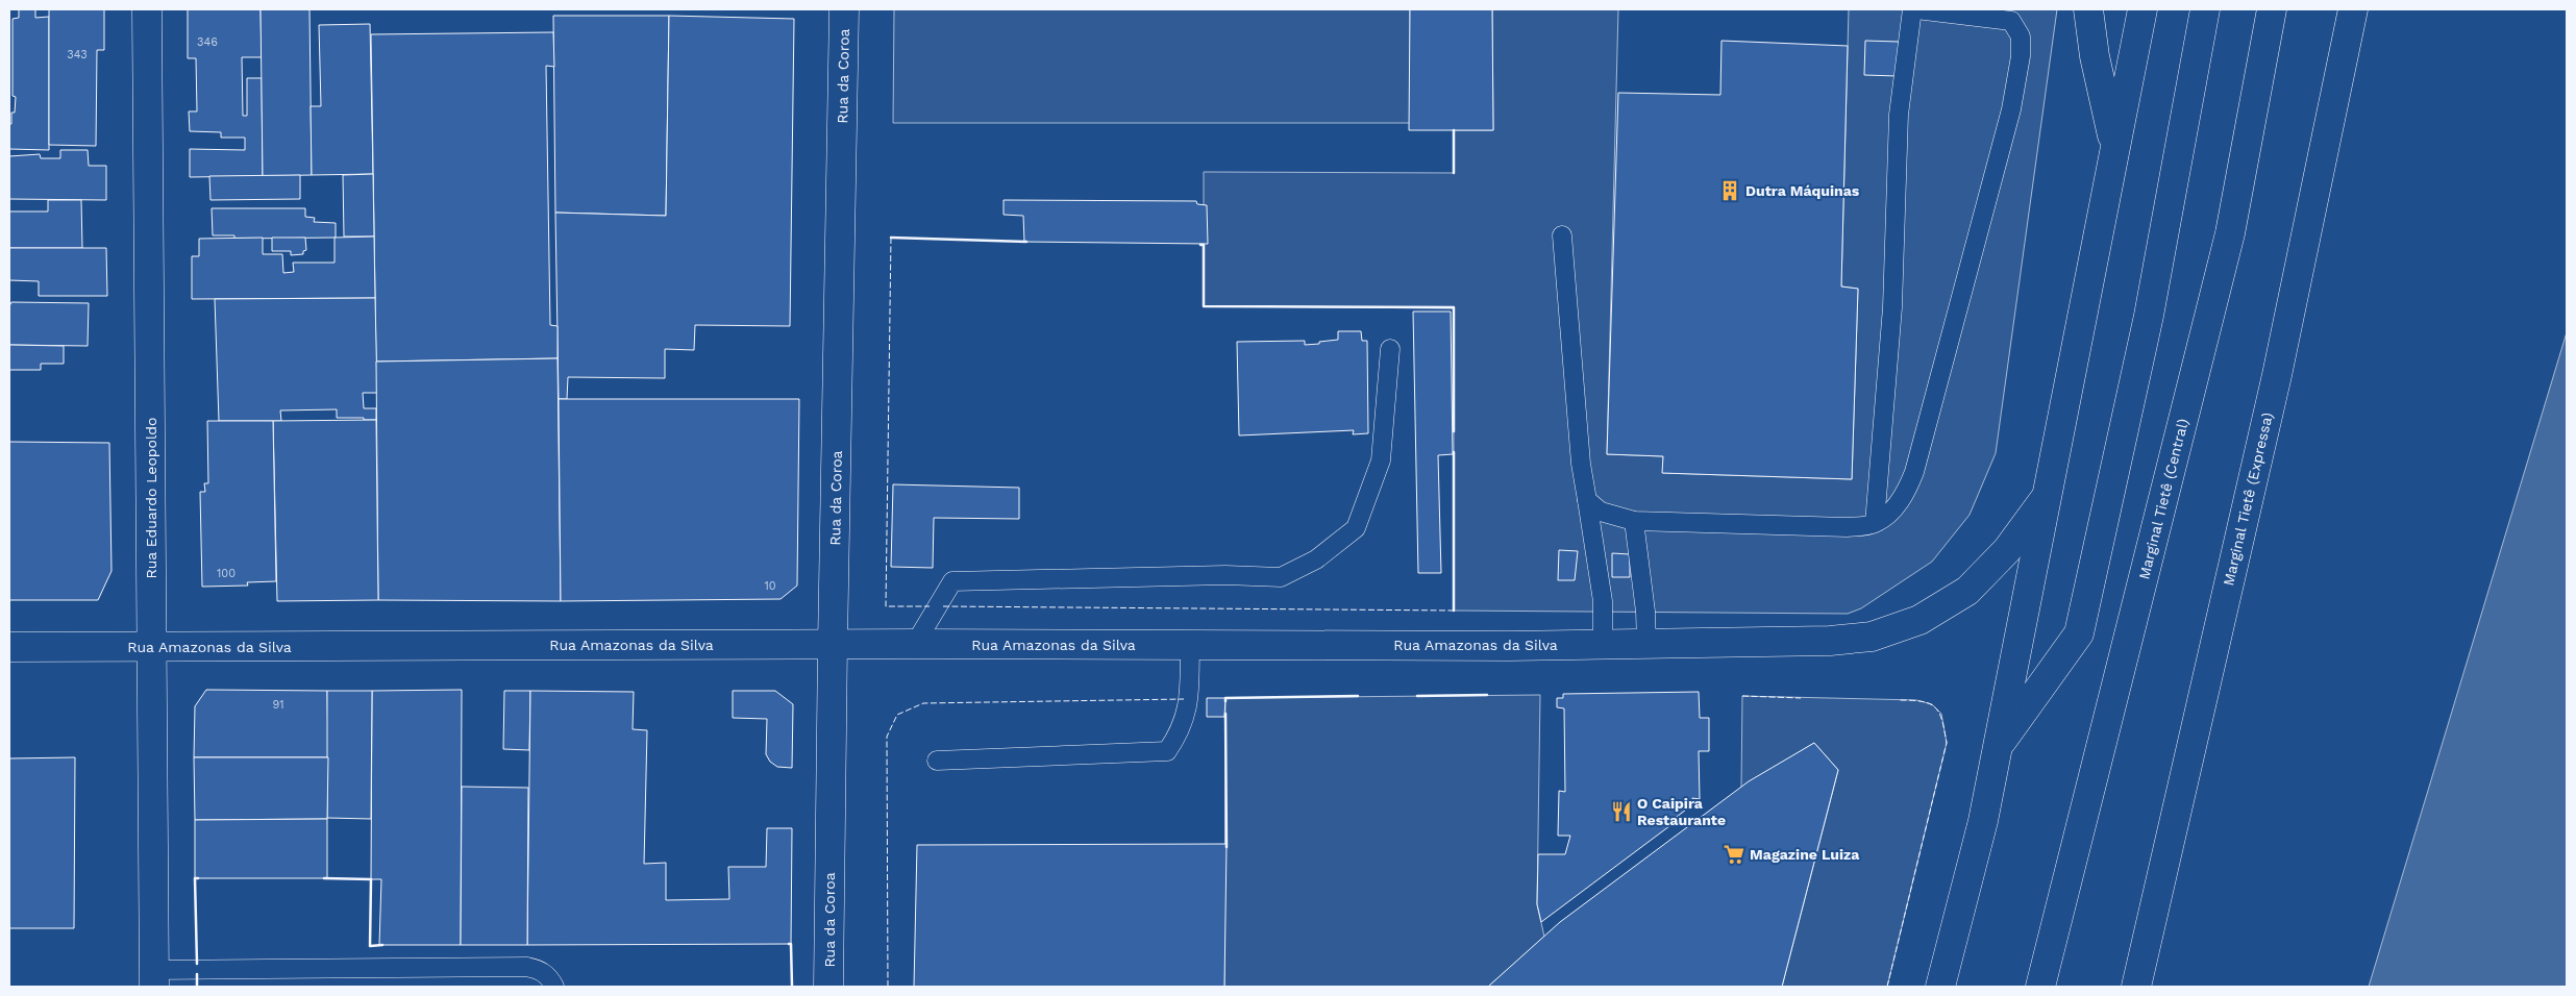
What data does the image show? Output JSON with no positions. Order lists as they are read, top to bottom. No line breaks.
{"streets":{"main road":["Rua da Coroa","Rua Eduardo Leopoldo","Marginal Tietê (Central)","Marginal Tietê (Expressa)","Rua Amazonas da Silva"]},"crossings":[["Rua da Coroa","Rua Amazonas da Silva"],["Rua Eduardo Leopoldo","Rua Amazonas da Silva"]],"places":{"building":["Dutra Máquinas"],"restaurant":["O Caipira Restaurante"],"supermarket":["Magazine Luiza"]},"house_numbers":["346","343","100","10","91"]}
